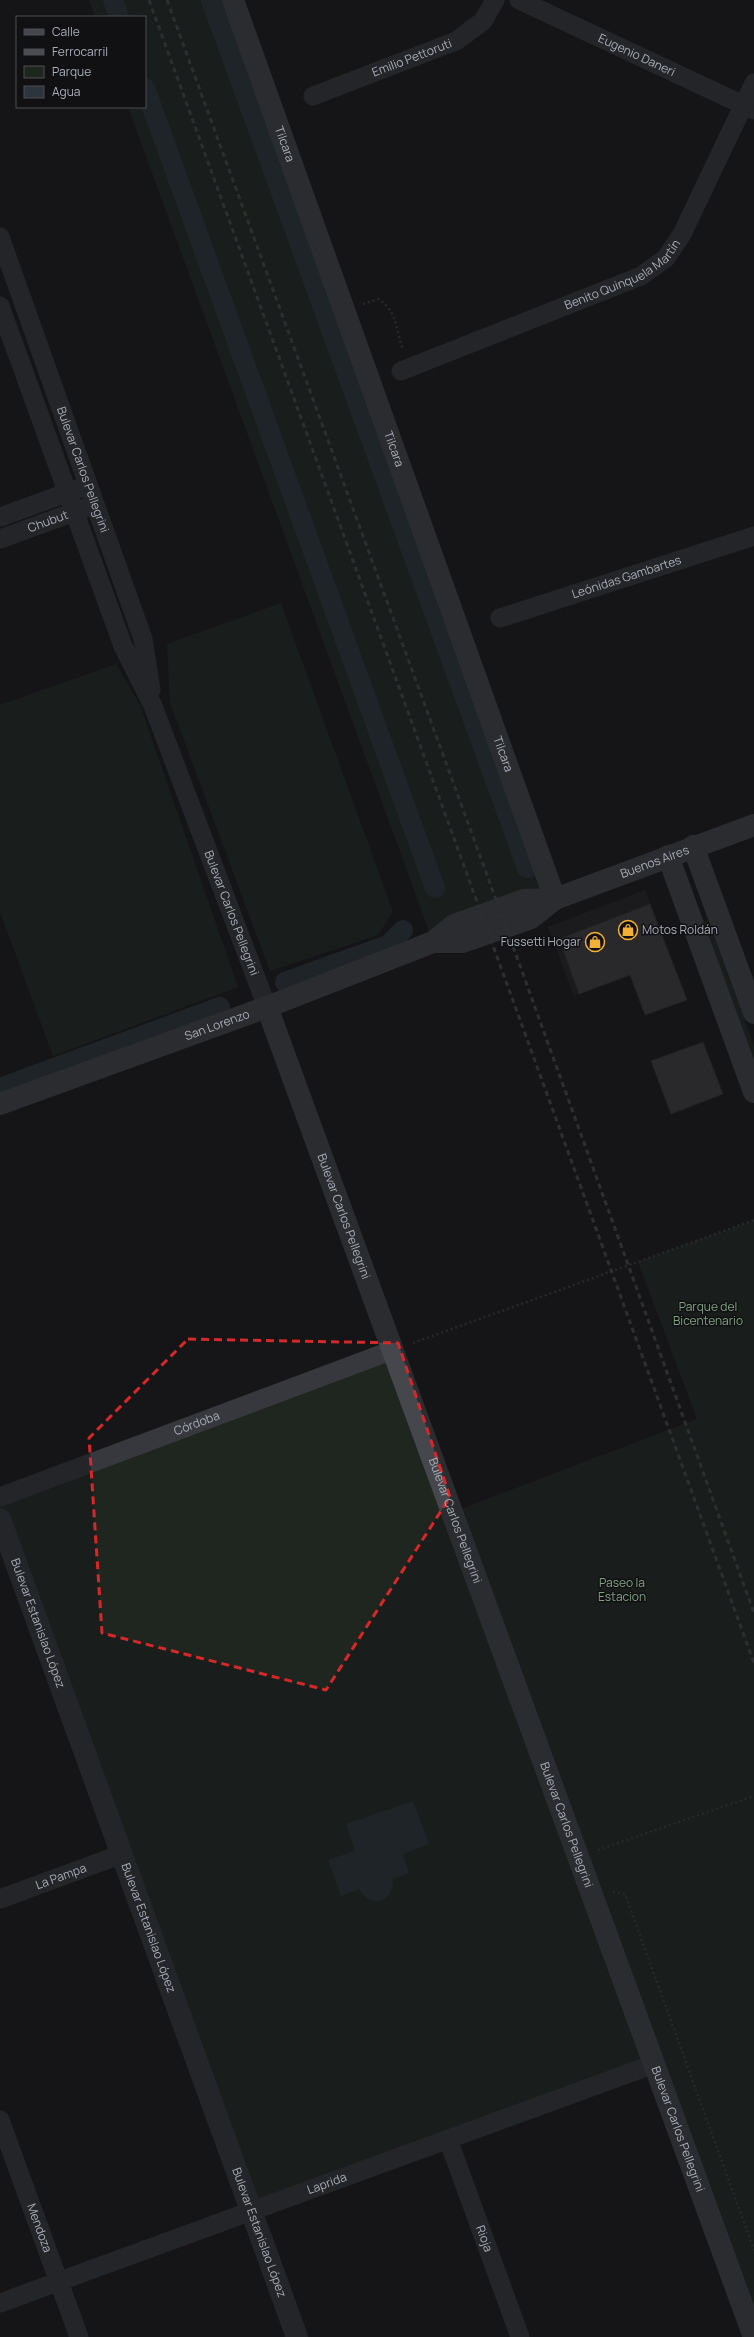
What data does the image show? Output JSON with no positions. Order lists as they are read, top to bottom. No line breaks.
{"streets":{"main road":["Tilcara","Bulevar Carlos Pellegrini","Buenos Aires","San Lorenzo"],"street":["Eugenio Daneri","Emilio Pettoruti","Benito Quinquela Martín","Chubut","Leónidas Gambartes","Córdoba","Bulevar Estanislao López","La Pampa","Laprida","Mendoza","Rioja"]},"crossings":[["Eugenio Daneri","Benito Quinquela Martín"],["Tilcara","Buenos Aires"],["Bulevar Carlos Pellegrini","Chubut"],["Bulevar Carlos Pellegrini","San Lorenzo"],["Bulevar Carlos Pellegrini","Córdoba"],["Bulevar Carlos Pellegrini","Laprida"],["Buenos Aires","San Lorenzo"],["Bulevar Estanislao López","La Pampa"],["Bulevar Estanislao López","Laprida"],["Laprida","Mendoza"],["Laprida","Rioja"]],"parks":["Parque del Bicentenario","Paseo la Estacion"],"places":{"shop":["Motos Roldán","Fussetti Hogar"]},"legend":["Calle","Ferrocarril","Parque","Agua"]}
